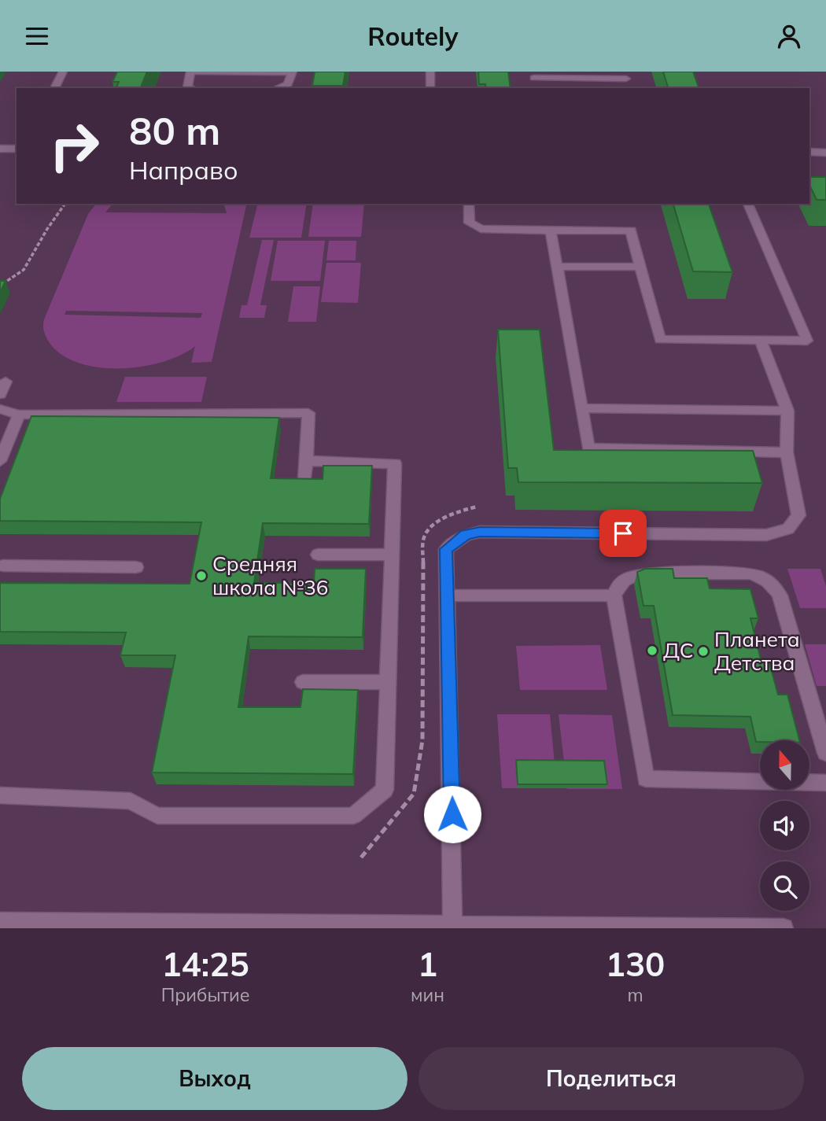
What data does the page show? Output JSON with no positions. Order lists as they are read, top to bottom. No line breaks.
{"places":["Средняя школа №36","ДС","Планета Детства"],"north":"top","page":{"header":"Routely","turn":["80 m","Направо"],"eta":["14:25","Прибытие","1","мин","130","m"],"buttons":["Выход","Поделиться"]}}
